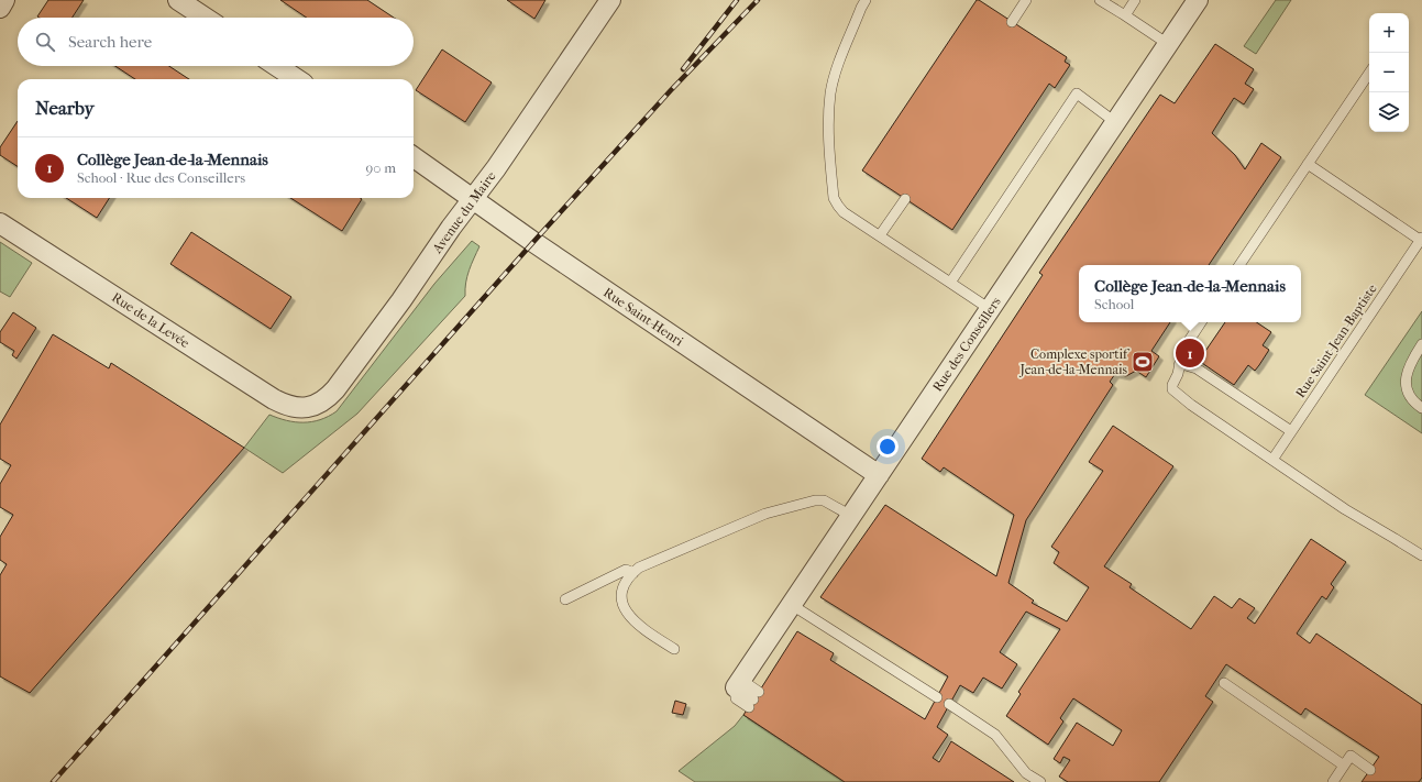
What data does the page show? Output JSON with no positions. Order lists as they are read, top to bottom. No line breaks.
{"streets":{"street":["Avenue du Maire","Rue Saint-Henri","Rue de la Levée","Rue des Conseillers"],"lane":["Rue Saint-Jean-Baptiste"]},"crossings":[["Avenue du Maire","Rue Saint-Henri"],["Avenue du Maire","Rue de la Levée"],["Rue Saint-Henri","Rue des Conseillers"]],"places":{"sports":["Complexe sportif Jean-de-la-Mennais"]},"page":{"map_buttons":["+","−"],"search":"Search here","heading":"Nearby","list":[{"mark":"1","name":"Collège Jean-de-la-Mennais","note":"School · Rue des Conseillers","value":"90 m"}],"popup":["Collège Jean-de-la-Mennais","School"],"pins":"1"}}
